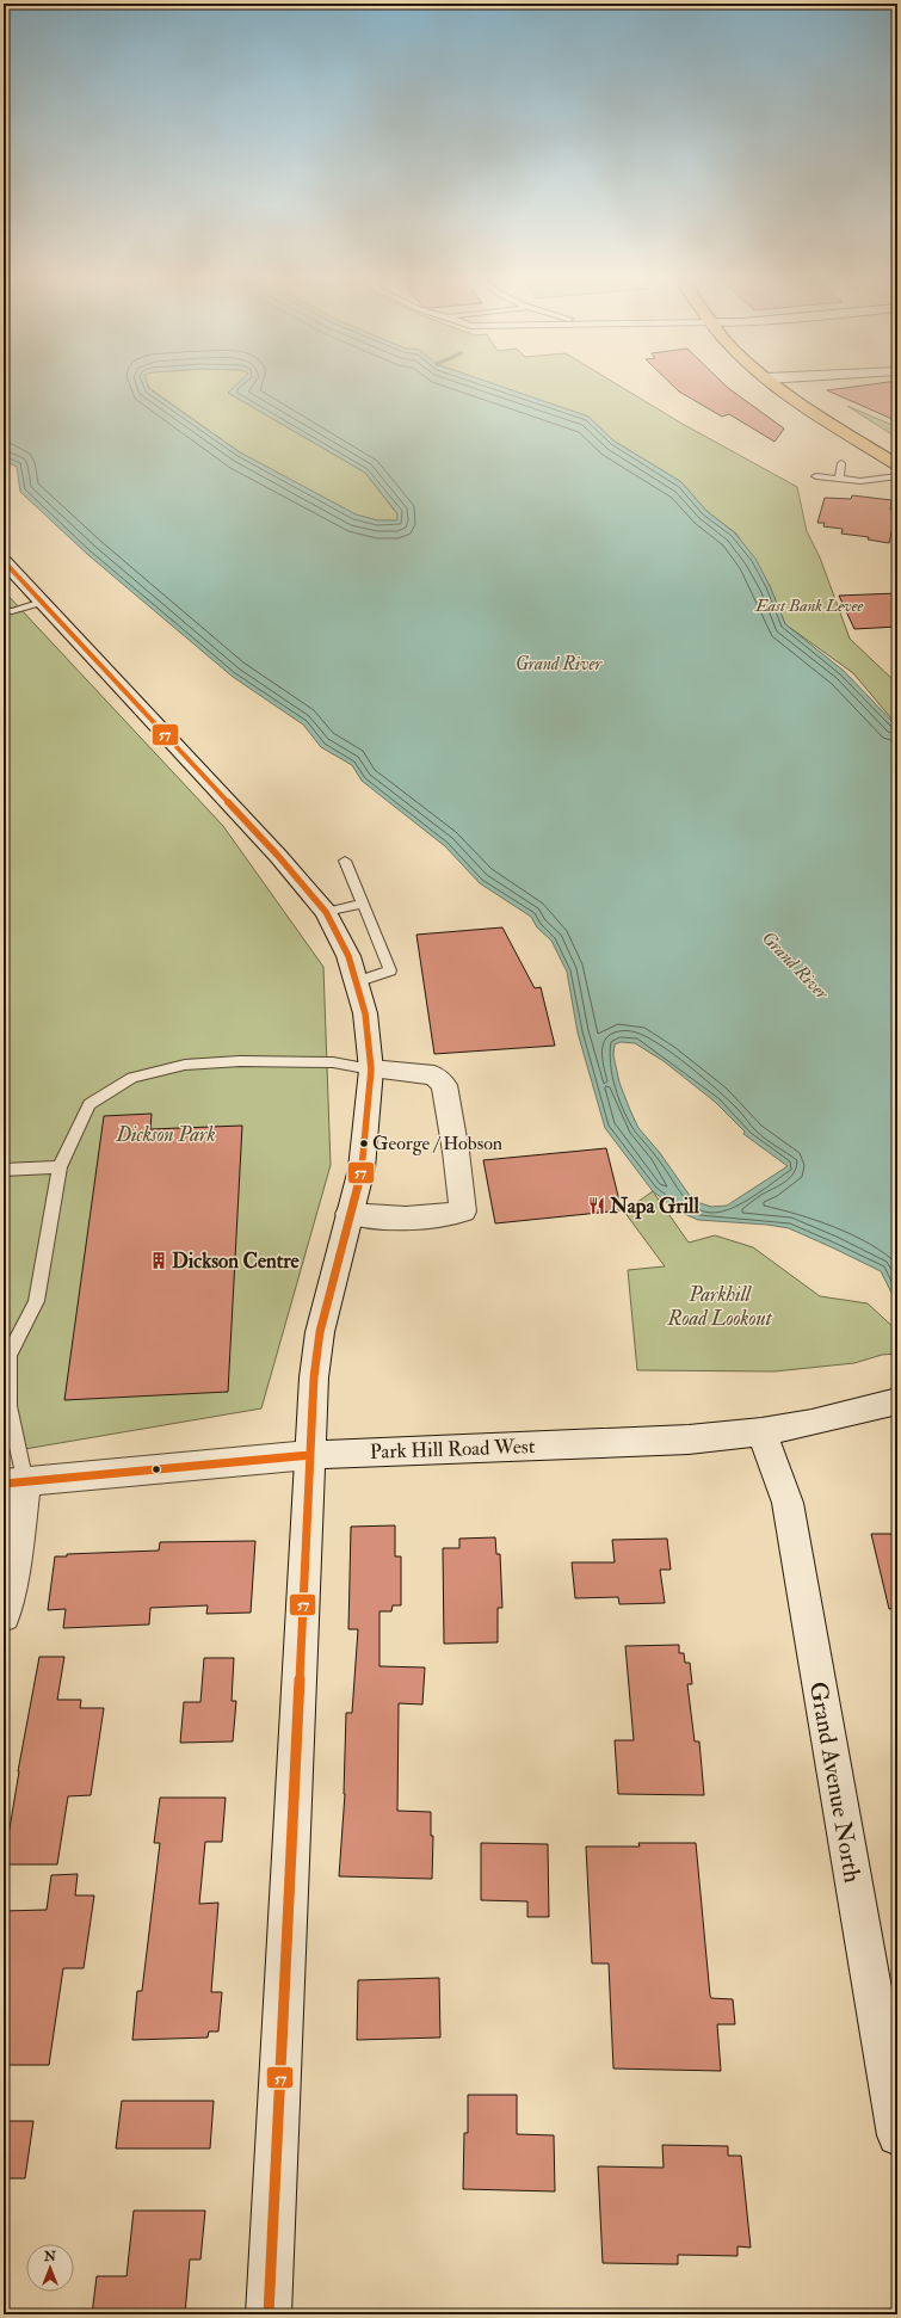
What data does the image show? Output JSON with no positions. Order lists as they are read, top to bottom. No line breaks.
{"streets":{"main road":["Park Hill Road West","Grand Avenue North"]},"crossings":[["Park Hill Road West","Grand Avenue North"]],"water":["Grand River"],"parks":["East Bank Levee","Dickson Park","Parkhill Road Lookout"],"places":{"other":["George / Hobson"],"restaurant":["Napa Grill"],"building":["Dickson Centre"]},"lines":["transit line 57"],"north":"top"}
